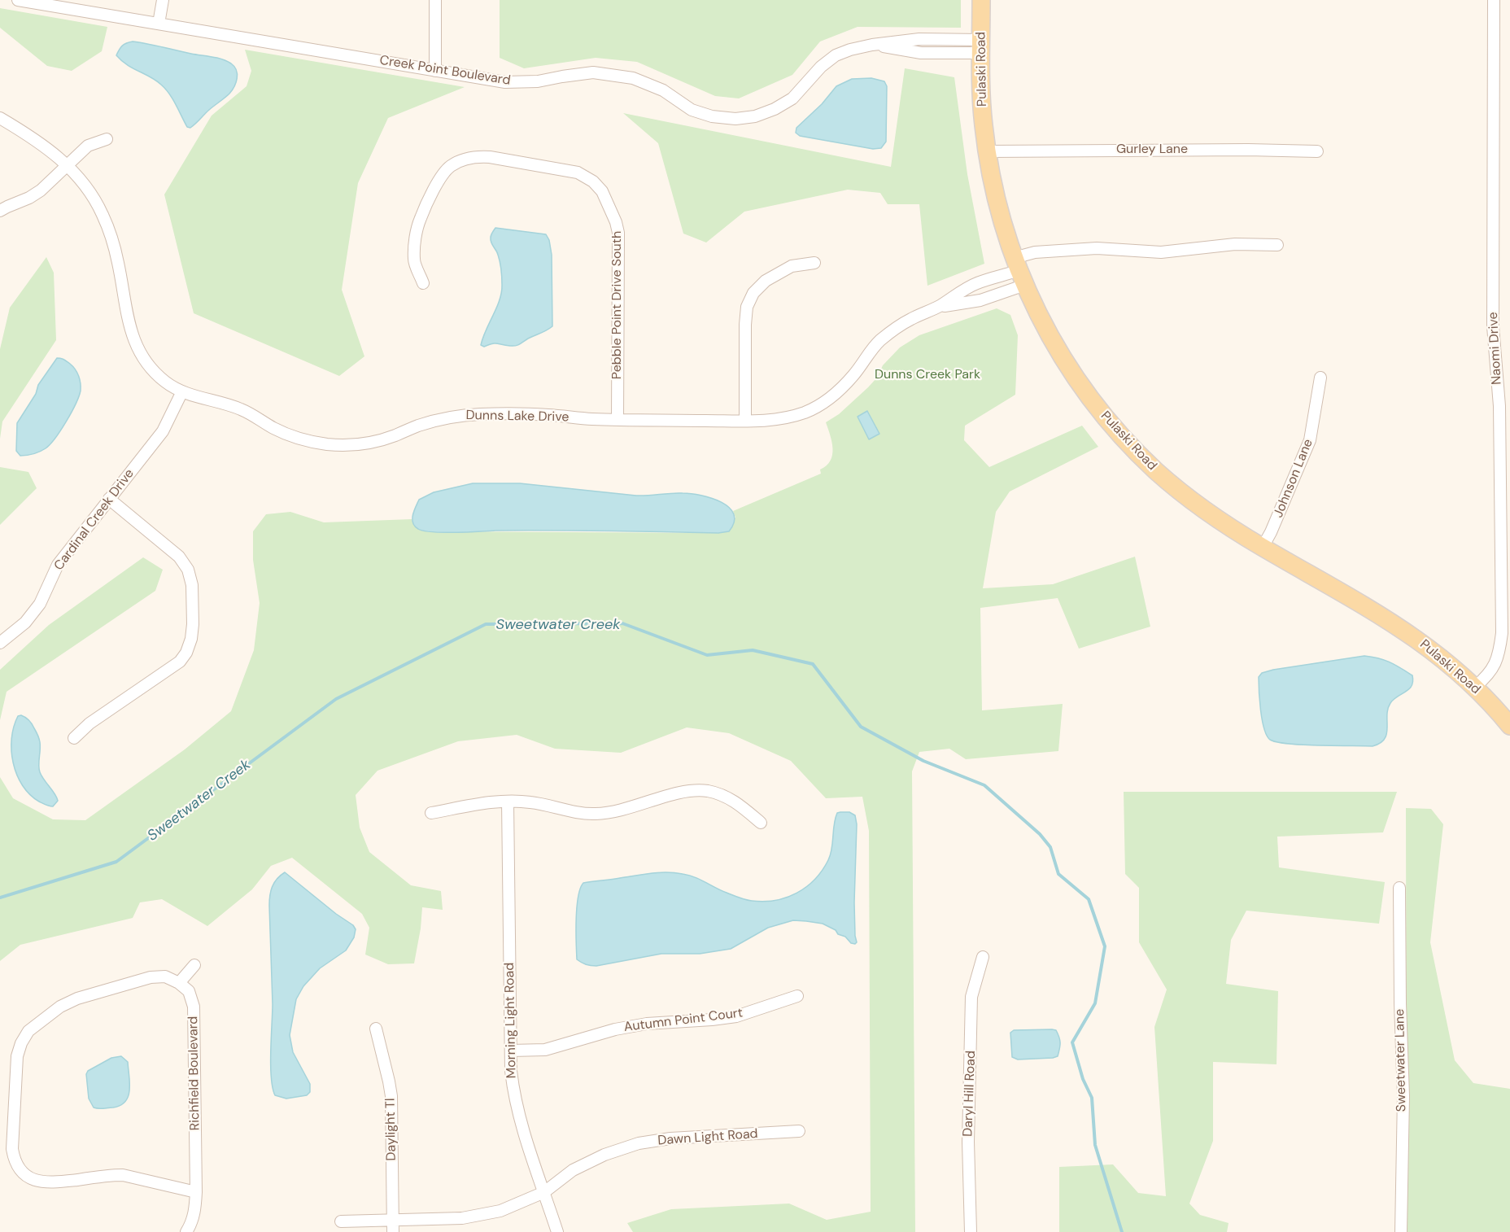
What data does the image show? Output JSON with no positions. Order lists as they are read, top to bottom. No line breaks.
{"streets":{"main road":["Pulaski Road"],"street":["Creek Point Boulevard","Gurley Lane","Pebble Point Drive South","Naomi Drive","Dunns Lake Drive","Johnson Lane","Cardinal Creek Drive","Morning Light Road","Autumn Point Court","Sweetwater Lane","Richfield Boulevard","Daryl Hill Road","Daylight Tl","Dawn Light Road"]},"crossings":[["Pulaski Road","Creek Point Boulevard"],["Pulaski Road","Gurley Lane"],["Pulaski Road","Naomi Drive"],["Pulaski Road","Johnson Lane"],["Pebble Point Drive South","Dunns Lake Drive"],["Dunns Lake Drive","Cardinal Creek Drive"],["Morning Light Road","Autumn Point Court"],["Morning Light Road","Dawn Light Road"],["Daylight Tl","Dawn Light Road"]],"water":["Sweetwater Creek"],"parks":["Dunns Creek Park"]}
